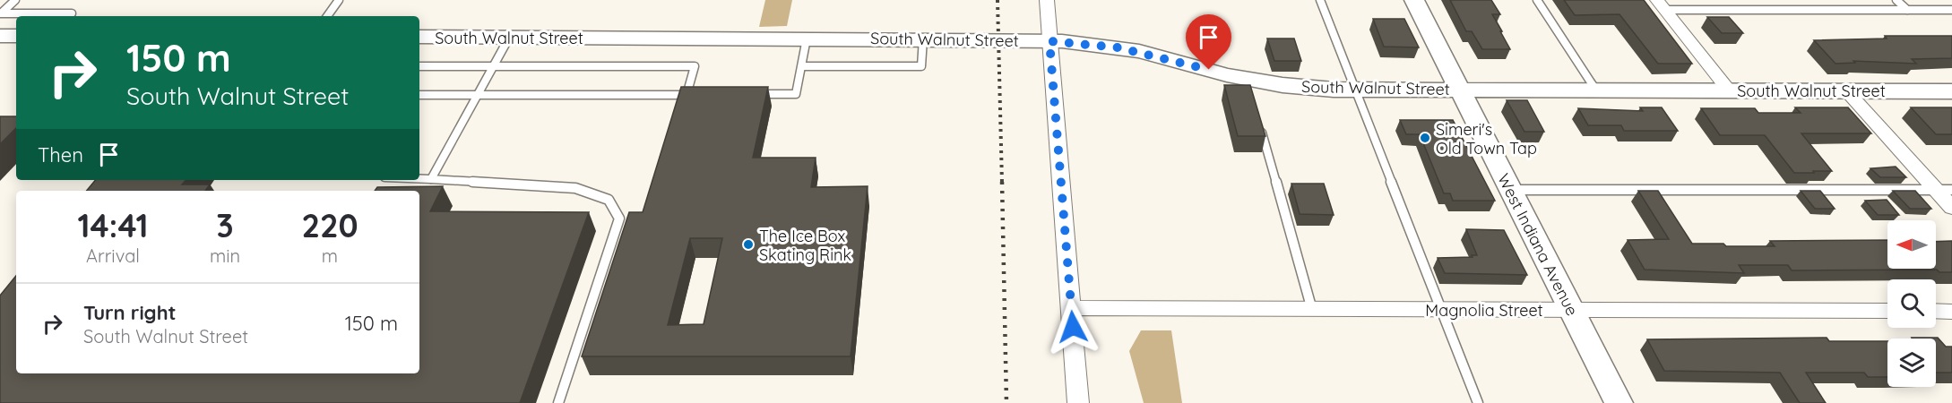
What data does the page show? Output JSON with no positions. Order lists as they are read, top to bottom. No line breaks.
{"streets":{"street":["South Walnut Street","West Indiana Avenue","Magnolia Street"]},"crossings":[["South Walnut Street","West Indiana Avenue"],["West Indiana Avenue","Magnolia Street"]],"places":["Simeri's Old Town Tap","The Ice Box Skating Rink"],"north":"left","page":{"turn":["150 m","South Walnut Street"],"then":"Then","eta":["14:41","Arrival","3","min","220","m"],"list":[{"name":"Turn right","note":"South Walnut Street","value":"150 m"}]}}
